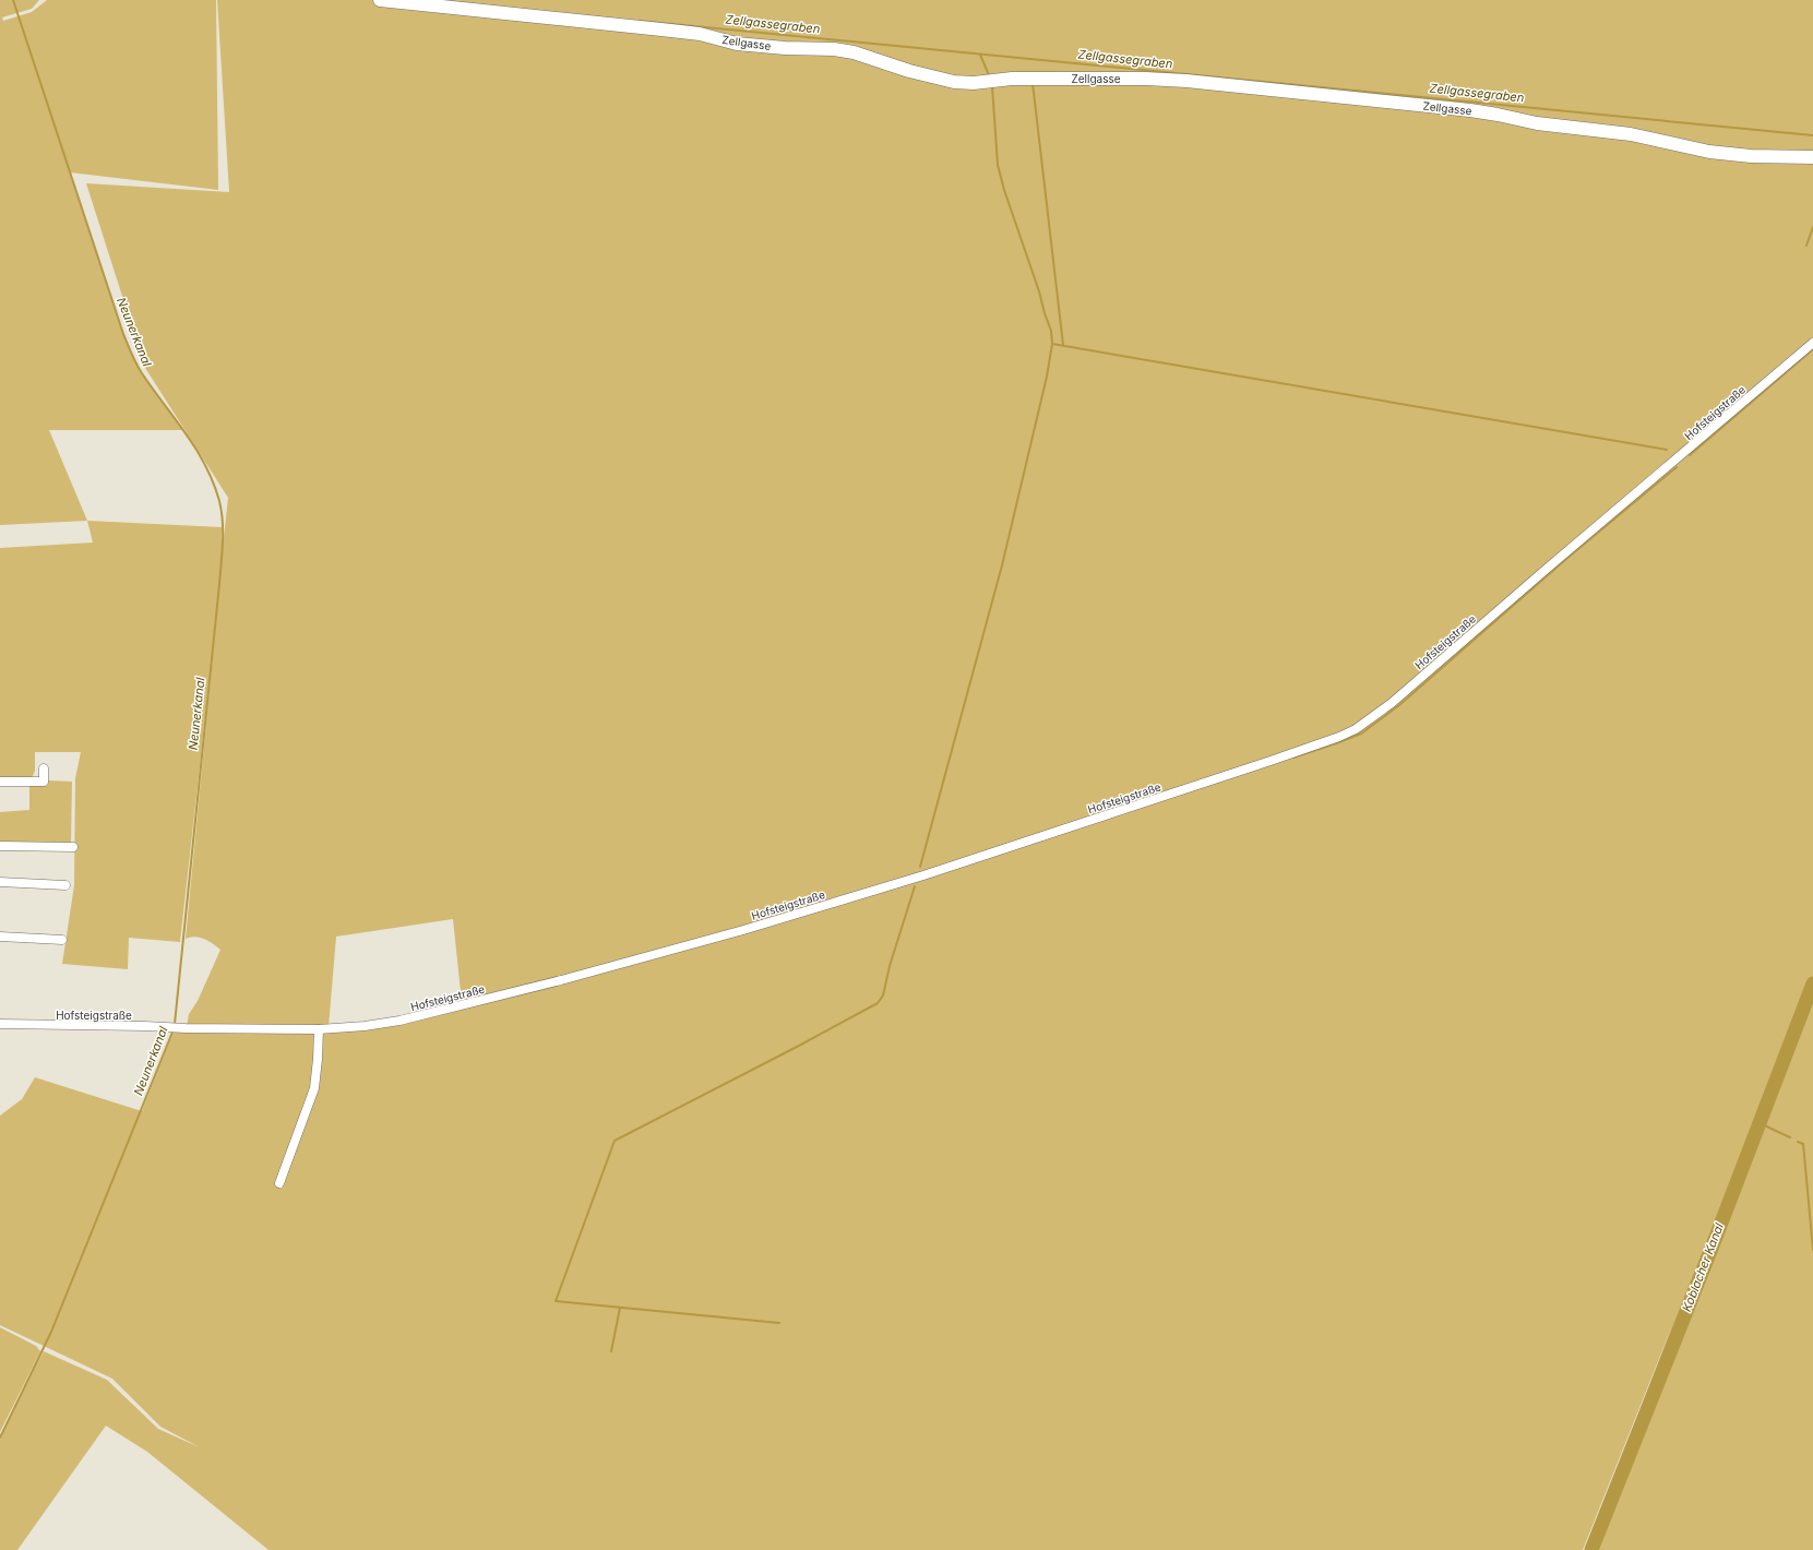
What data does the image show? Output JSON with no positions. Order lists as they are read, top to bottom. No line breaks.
{"streets":{"main road":["Zellgasse"],"street":["Hofsteigstraße"]},"water":["Zellgassegraben","Neunerkanal","Koblacher Kanal"]}
